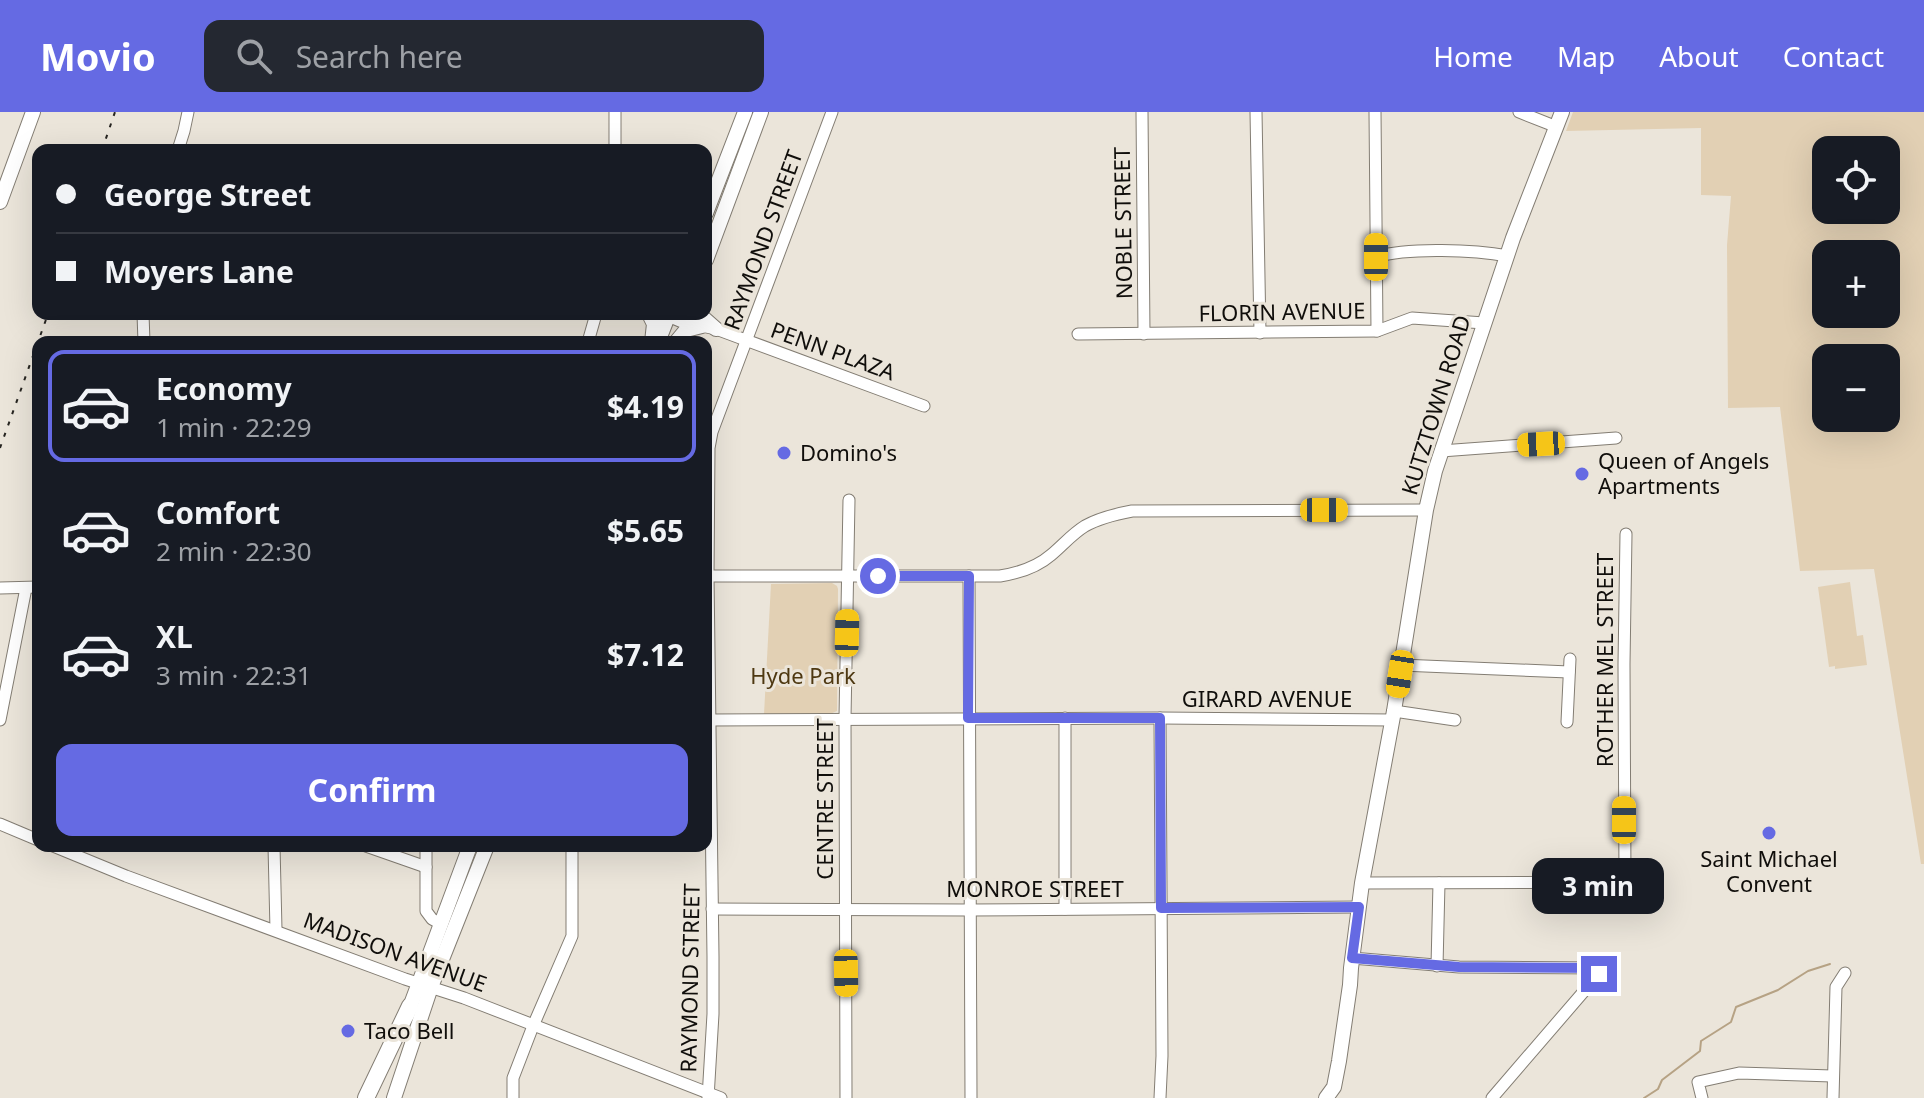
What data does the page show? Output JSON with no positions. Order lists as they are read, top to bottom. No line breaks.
{"streets":{"main road":["KUTZTOWN ROAD"],"street":["NOBLE STREET","RAYMOND STREET","FLORIN AVENUE","PENN PLAZA","ROTHER MEL STREET","GIRARD AVENUE","CENTRE STREET","MONROE STREET","MADISON AVENUE"]},"crossings":[["NOBLE STREET","FLORIN AVENUE"],["RAYMOND STREET","PENN PLAZA"],["RAYMOND STREET","MONROE STREET"],["RAYMOND STREET","MADISON AVENUE"],["FLORIN AVENUE","KUTZTOWN ROAD"],["KUTZTOWN ROAD","GIRARD AVENUE"],["KUTZTOWN ROAD","MONROE STREET"],["GIRARD AVENUE","CENTRE STREET"],["CENTRE STREET","MONROE STREET"]],"parks":["Hyde Park"],"places":["Domino's","Queen of Angels Apartments","Saint Michael Convent","Taco Bell"],"page":{"header":"Movio","search":"Search here","nav":["Home","Map","About","Contact"],"map_buttons":["+","−"],"banner":["George Street","Moyers Lane"],"list":[{"name":"Economy","note":"1 min · 22:29","value":"$4.19"},{"name":"Comfort","note":"2 min · 22:30","value":"$5.65"},{"name":"XL","note":"3 min · 22:31","value":"$7.12"}],"buttons":"Confirm","bubble":"3 min"}}
